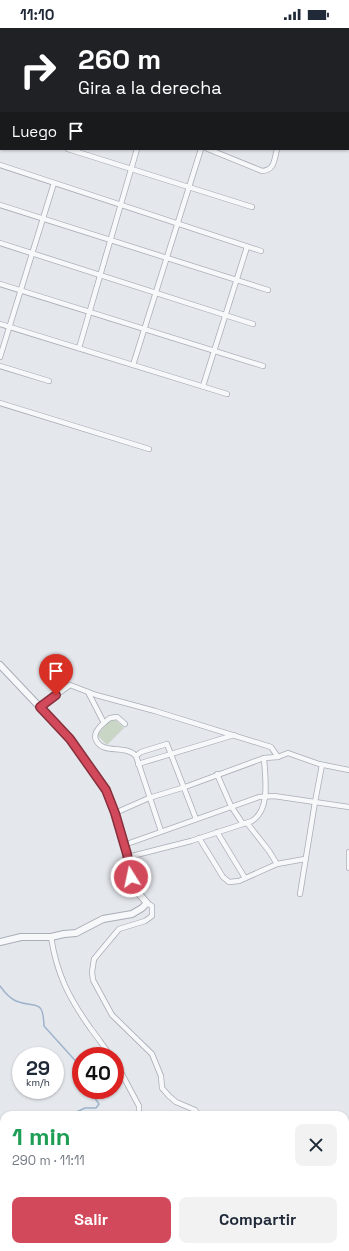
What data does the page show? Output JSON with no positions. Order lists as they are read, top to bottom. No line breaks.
{"page":{"status":"11:10","turn":["260 m","Gira a la derecha"],"then":"Luego","speed":"29 km/h","limit":"40","heading":["1 min","290 m · 11:11"],"buttons":["Salir","Compartir"]}}
